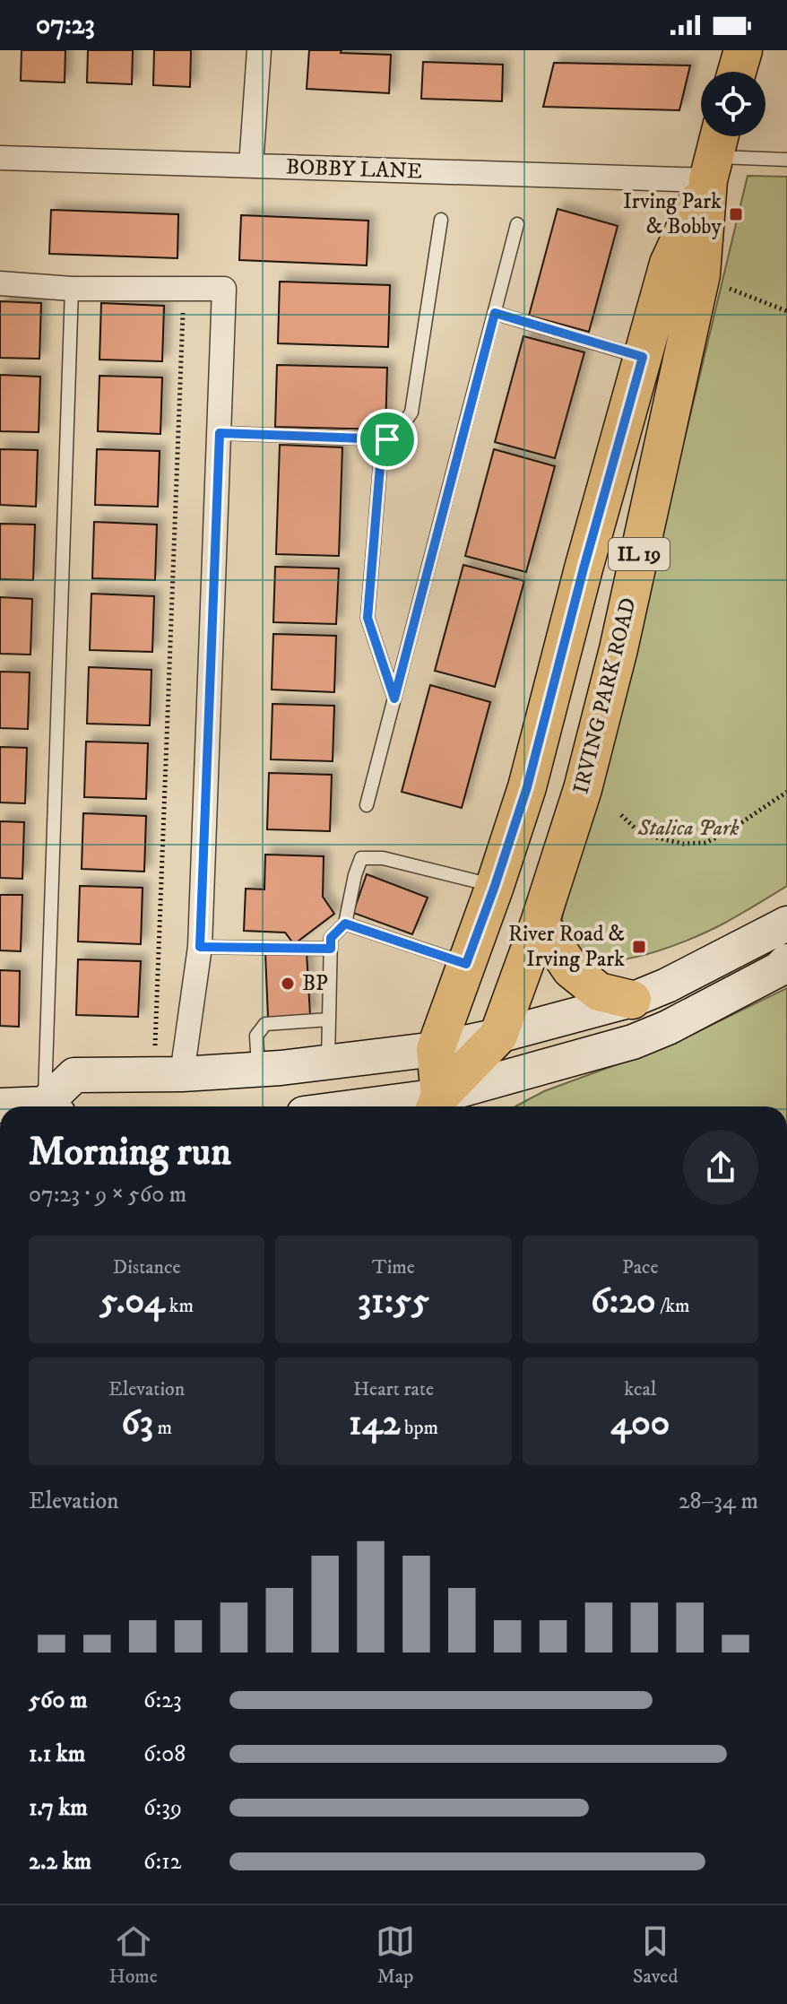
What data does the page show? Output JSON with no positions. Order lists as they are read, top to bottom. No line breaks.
{"streets":{"main road":["IL 19","IRVING PARK ROAD"],"street":["BOBBY LANE"]},"crossings":[["BOBBY LANE","IL 19"],["BOBBY LANE","IRVING PARK ROAD"],["IL 19","IRVING PARK ROAD"]],"parks":["Stalica Park"],"places":{"transit":["Irving Park & Bobby","River Road & Irving Park"],"other":["BP"]},"page":{"status":"07:23","heading":["Morning run","07:23 · 9 × 560 m"],"stats":[["Distance","5.04 km"],["Time","31:55"],["Pace","6:20 /km"],["Elevation","63 m"],["Heart rate","142 bpm"],["kcal","400"]],"chart":["Elevation","28–34 m"],"list":[{"name":"560 m","note":"6:23"},{"name":"1.1 km","note":"6:08"},{"name":"1.7 km","note":"6:39"},{"name":"2.2 km","note":"6:12"}],"tabs":["Home","Map","Saved"]}}
